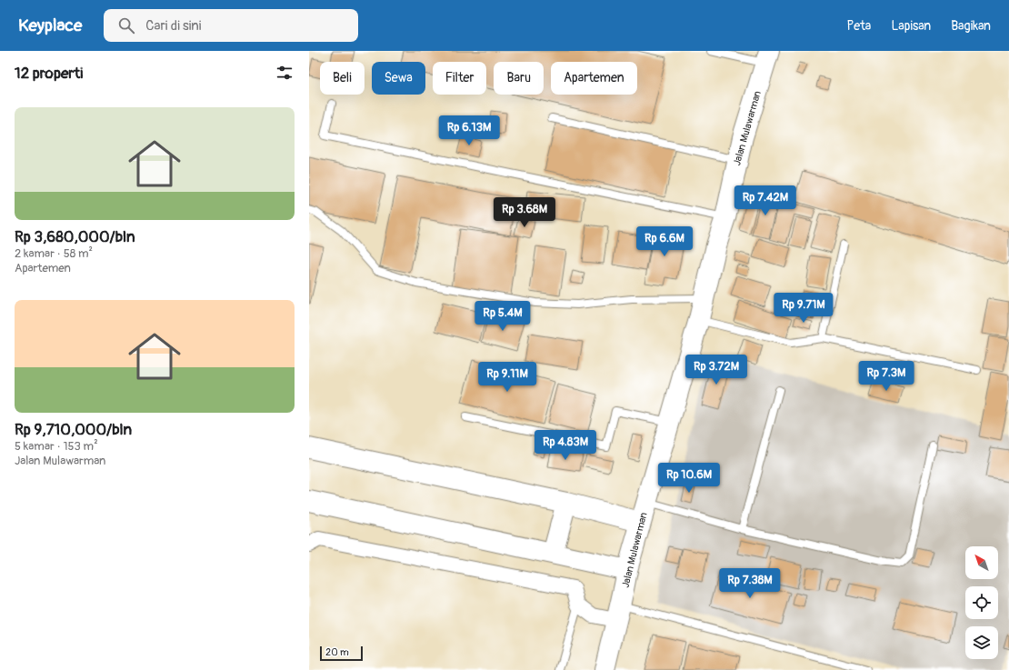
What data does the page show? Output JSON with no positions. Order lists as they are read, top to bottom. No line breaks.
{"streets":{"main road":["Jalan Mulawarman"]},"scale_bar":"20 m","north":"top left","page":{"header":"Keyplace","search":"Cari di sini","nav":["Peta","Lapisan","Bagikan"],"heading":"12 properti","chip":["Beli","Sewa","Filter","Baru","Apartemen"],"list":[{"name":"Rp 3,680,000/bln","note":"2 kamar · 58 m² · Apartemen"},{"name":"Rp 9,710,000/bln","note":"5 kamar · 153 m² · Jalan Mulawarman"}],"price":["Rp 6.13M","Rp 7.42M","Rp 3.68M","Rp 6.6M","Rp 9.71M","Rp 5.4M","Rp 3.72M","Rp 7.3M","Rp 9.11M","Rp 4.83M","Rp 10.6M","Rp 7.38M"],"scale":"20 m"}}
